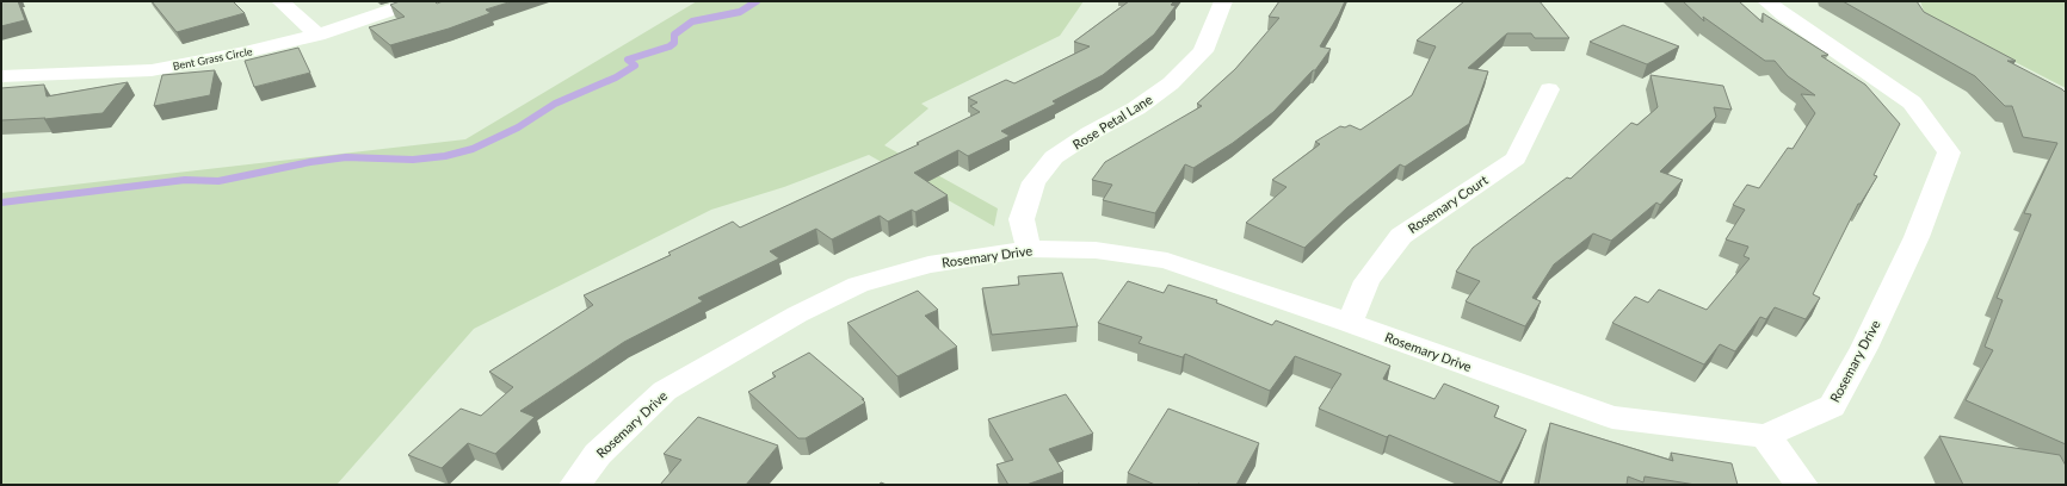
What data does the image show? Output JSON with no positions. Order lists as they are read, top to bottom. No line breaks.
{"streets":{"street":["Bent Grass Circle","Rose Petal Lane","Rosemary Court","Rosemary Drive"]},"crossings":[["Rose Petal Lane","Rosemary Drive"],["Rosemary Court","Rosemary Drive"]]}
